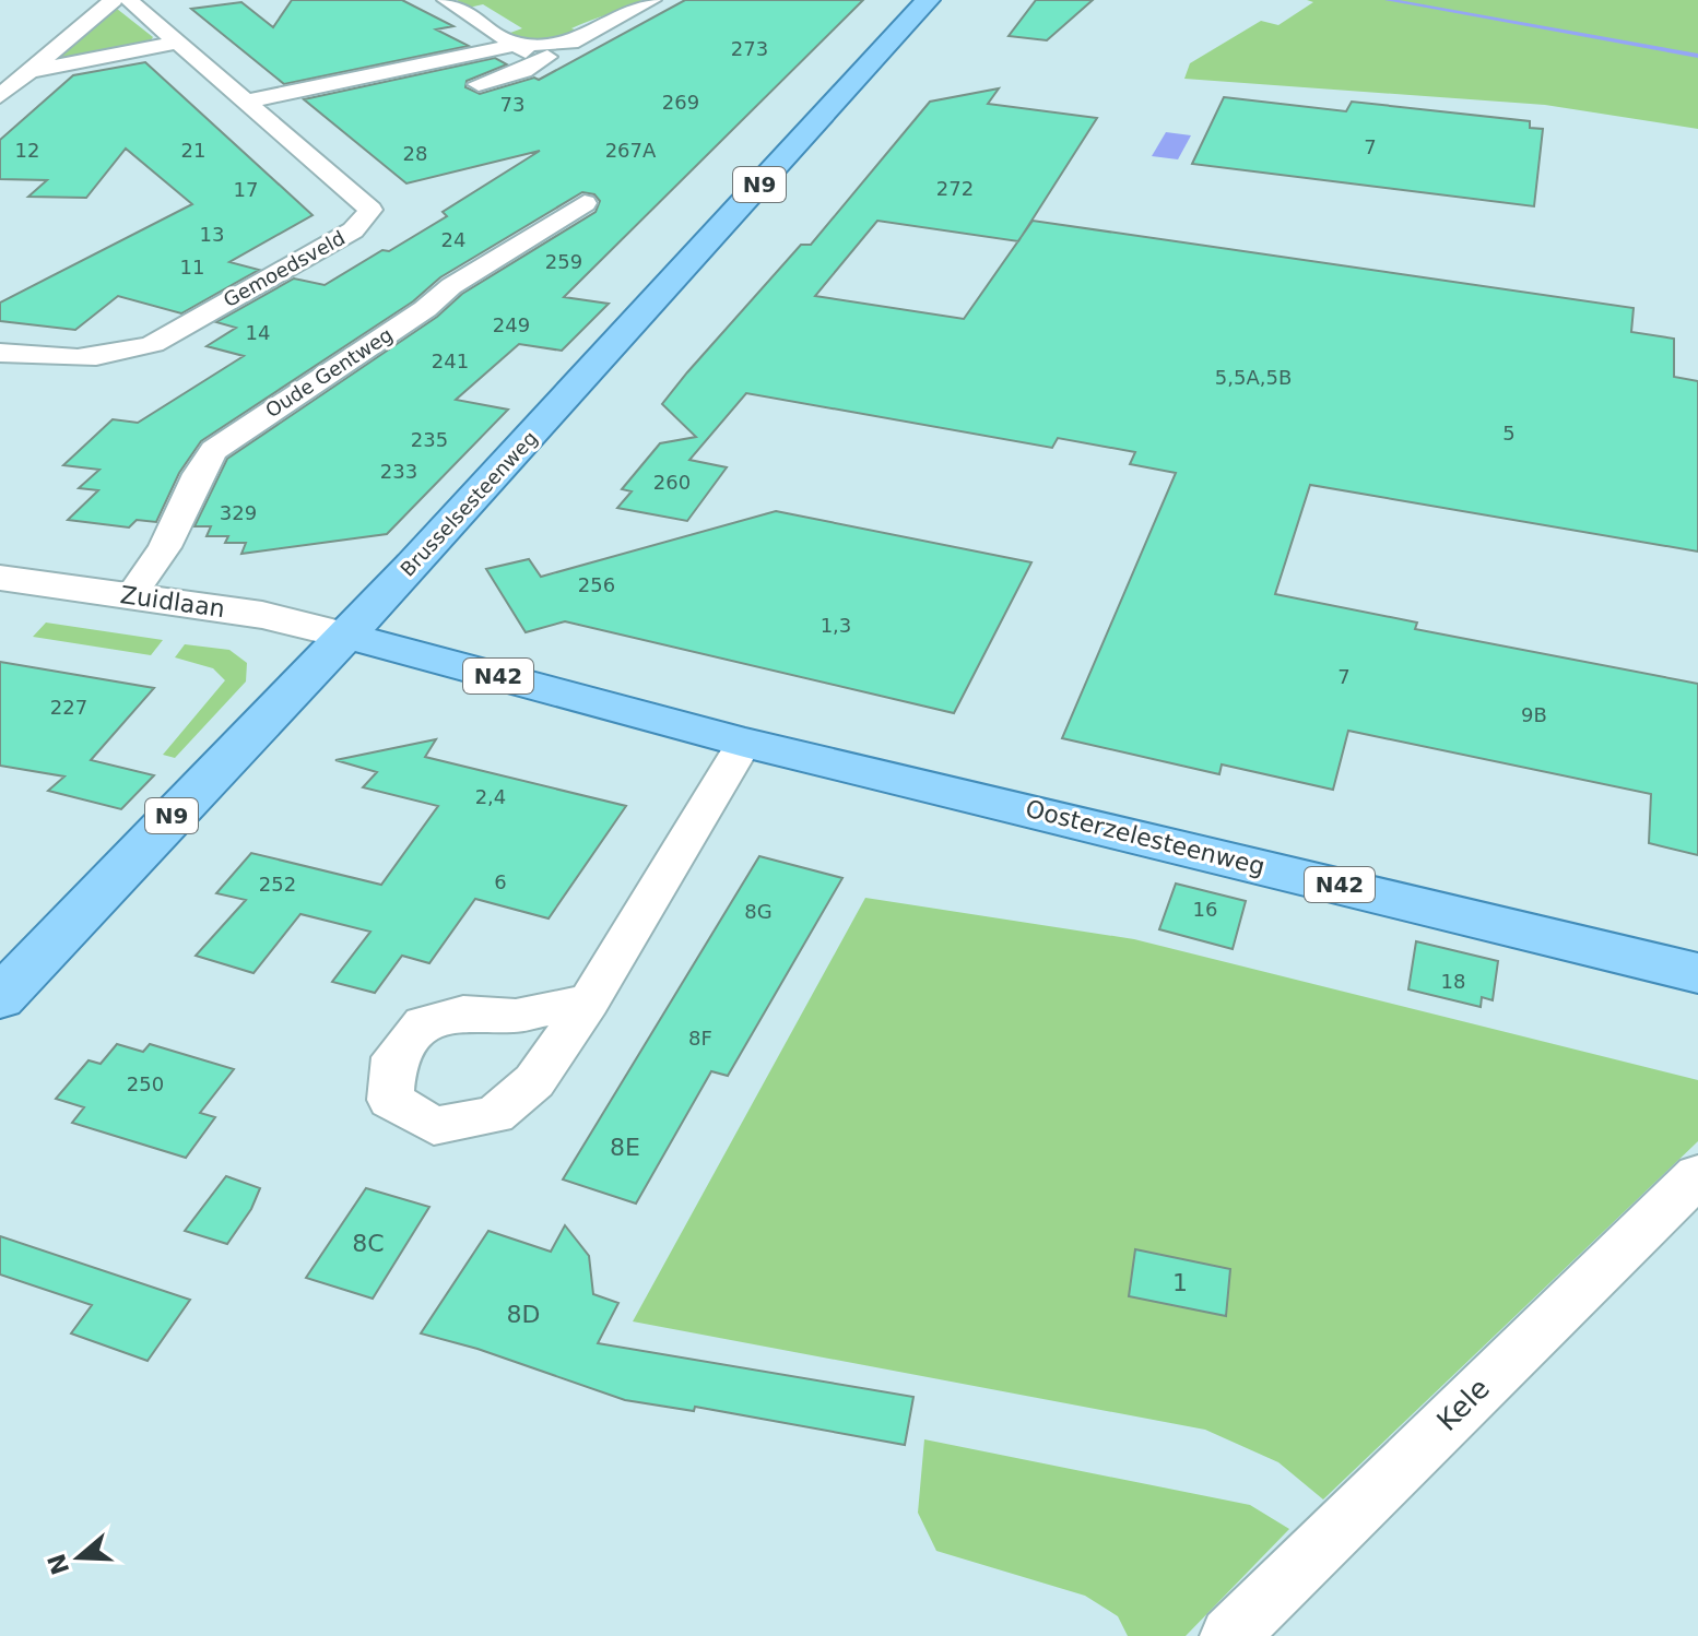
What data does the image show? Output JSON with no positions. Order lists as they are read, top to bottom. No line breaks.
{"streets":{"main road":["N9","Brusselsesteenweg","Zuidlaan","N42","Oosterzelesteenweg"],"street":["Gemoedsveld","Oude Gentweg","Kele"]},"crossings":[["Oude Gentweg","Zuidlaan"],["Brusselsesteenweg","Zuidlaan"],["Brusselsesteenweg","Oosterzelesteenweg"],["Zuidlaan","Oosterzelesteenweg"]],"house_numbers":["273","269","73","7","12","21","267A","28","272","17","13","24","259","11","249","14","241","5,5A,5B","5","235","233","260","329","256","1,3","7","227","9B","2,4","6","252","16","8G","18","8F","250","8E","8C","1","8D"],"north":"left"}
